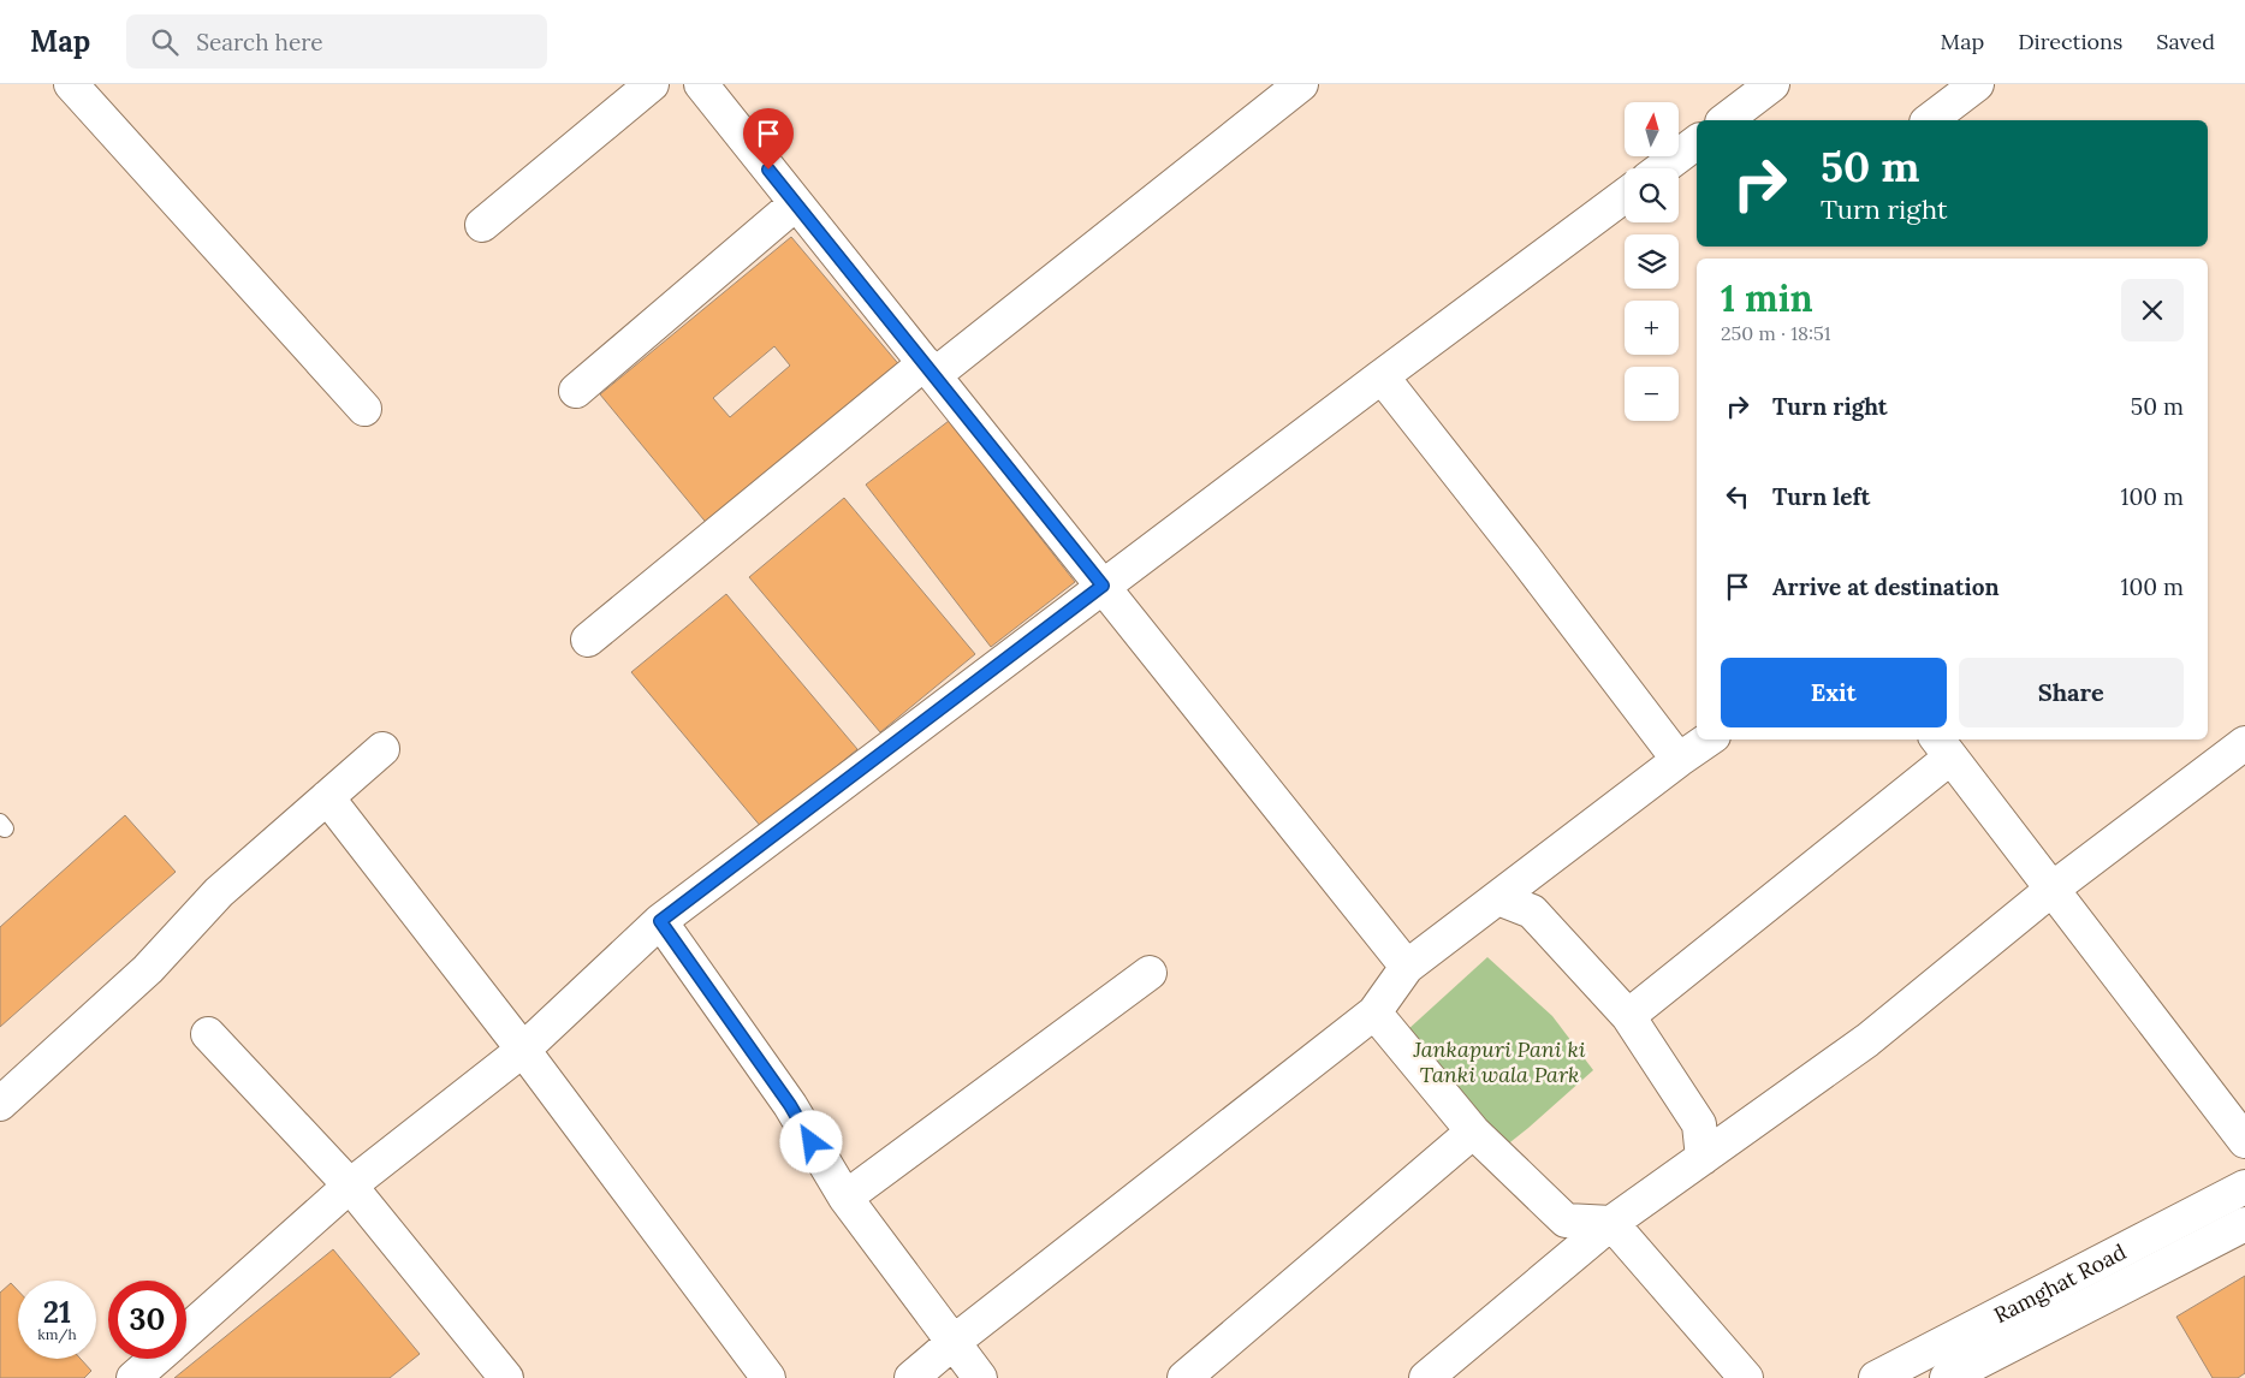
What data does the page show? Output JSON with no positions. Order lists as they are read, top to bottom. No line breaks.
{"streets":{"street":["Ramghat Road"]},"parks":["Jankapuri Pani ki Tanki wala Park"],"north":"top","page":{"header":"Map","search":"Search here","nav":["Map","Directions","Saved"],"map_buttons":["+","−"],"turn":["50 m","Turn right"],"heading":["1 min","250 m · 18:51"],"list":[{"name":"Turn right","value":"50 m"},{"name":"Turn left","value":"100 m"},{"name":"Arrive at destination","value":"100 m"}],"buttons":["Exit","Share"],"speed":"21 km/h","limit":"30"}}
